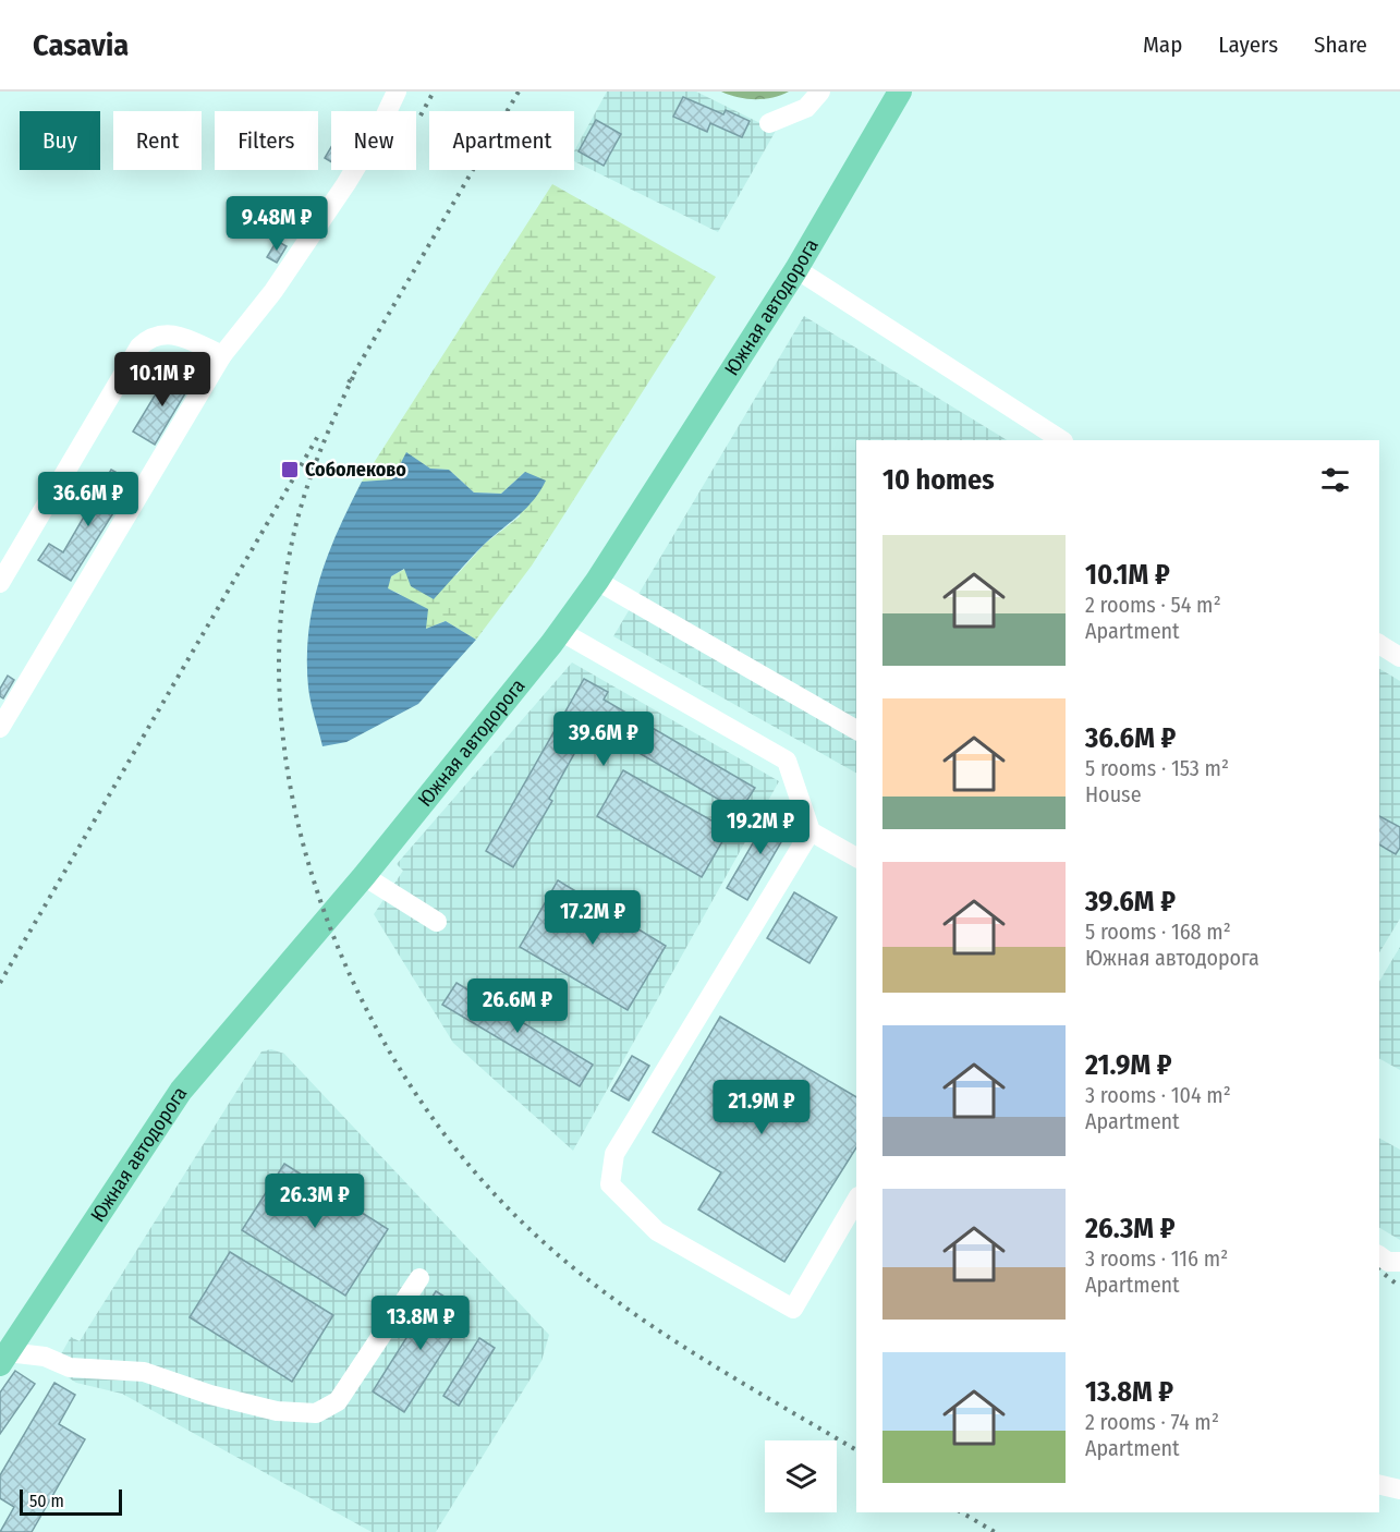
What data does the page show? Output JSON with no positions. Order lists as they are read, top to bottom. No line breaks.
{"streets":{"main road":["Южная автодорога"]},"places":{"transit":["Соболеково"]},"scale_bar":"50 m","page":{"header":"Casavia","nav":["Map","Layers","Share"],"chip":["Buy","Rent","Filters","New","Apartment"],"price":["9.48M ₽","10.1M ₽","36.6M ₽","39.6M ₽","19.2M ₽","17.2M ₽","26.6M ₽","21.9M ₽","26.3M ₽","13.8M ₽"],"heading":"10 homes","list":[{"name":"10.1M ₽","note":"2 rooms · 54 m² · Apartment"},{"name":"36.6M ₽","note":"5 rooms · 153 m² · House"},{"name":"39.6M ₽","note":"5 rooms · 168 m² · Южная автодорога"},{"name":"21.9M ₽","note":"3 rooms · 104 m² · Apartment"},{"name":"26.3M ₽","note":"3 rooms · 116 m² · Apartment"},{"name":"13.8M ₽","note":"2 rooms · 74 m² · Apartment"}],"scale":"50 m"}}
